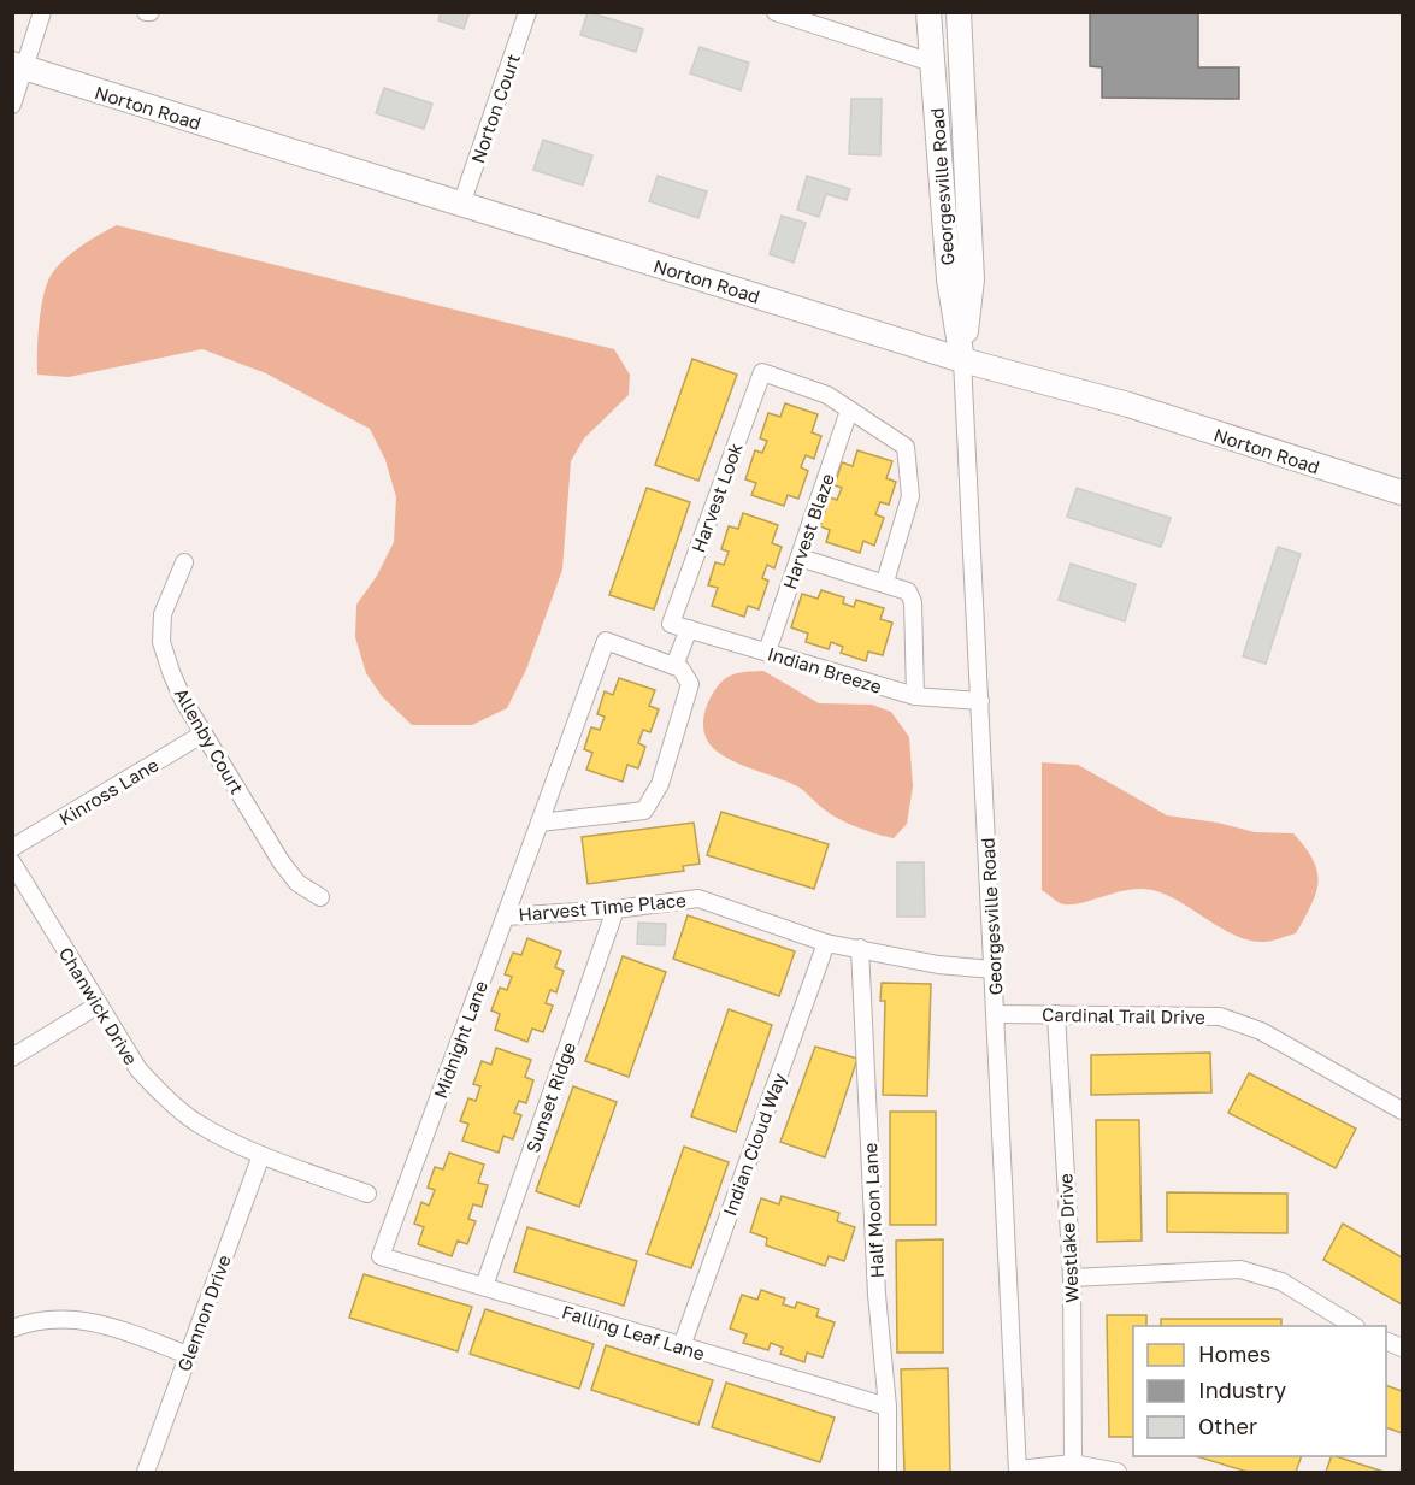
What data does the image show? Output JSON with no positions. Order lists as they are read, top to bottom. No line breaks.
{"streets":{"main road":["Norton Road","Georgesville Road"],"street":["Norton Court","Harvest Look","Harvest Blaze","Indian Breeze","Allenby Court","Kinross Lane","Harvest Time Place","Chanwick Drive","Cardinal Trail Drive","Midnight Lane","Sunset Ridge","Indian Cloud Way","Half Moon Lane","Westlake Drive","Glennon Drive","Falling Leaf Lane"]},"crossings":[["Norton Road","Norton Court"],["Norton Road","Georgesville Road"],["Georgesville Road","Indian Breeze"],["Georgesville Road","Harvest Time Place"],["Georgesville Road","Cardinal Trail Drive"],["Harvest Look","Harvest Blaze"],["Harvest Look","Indian Breeze"],["Harvest Blaze","Indian Breeze"],["Allenby Court","Kinross Lane"],["Harvest Time Place","Midnight Lane"],["Harvest Time Place","Sunset Ridge"],["Harvest Time Place","Indian Cloud Way"],["Harvest Time Place","Half Moon Lane"],["Chanwick Drive","Glennon Drive"],["Cardinal Trail Drive","Westlake Drive"],["Midnight Lane","Falling Leaf Lane"],["Sunset Ridge","Falling Leaf Lane"],["Indian Cloud Way","Falling Leaf Lane"],["Half Moon Lane","Falling Leaf Lane"]],"legend":["Homes","Industry","Other"]}
